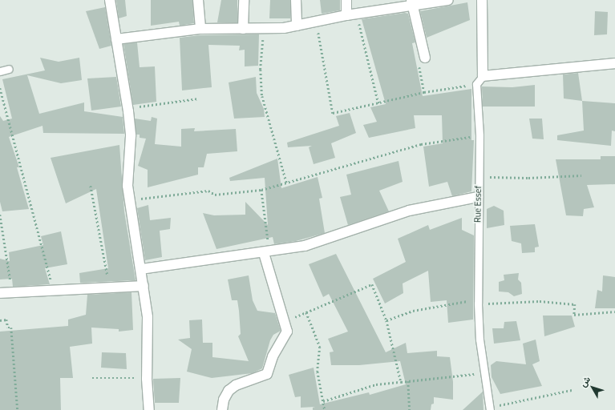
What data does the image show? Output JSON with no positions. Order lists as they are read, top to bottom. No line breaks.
{"streets":{"lane":["Rue Essef"]},"north":"top left"}
